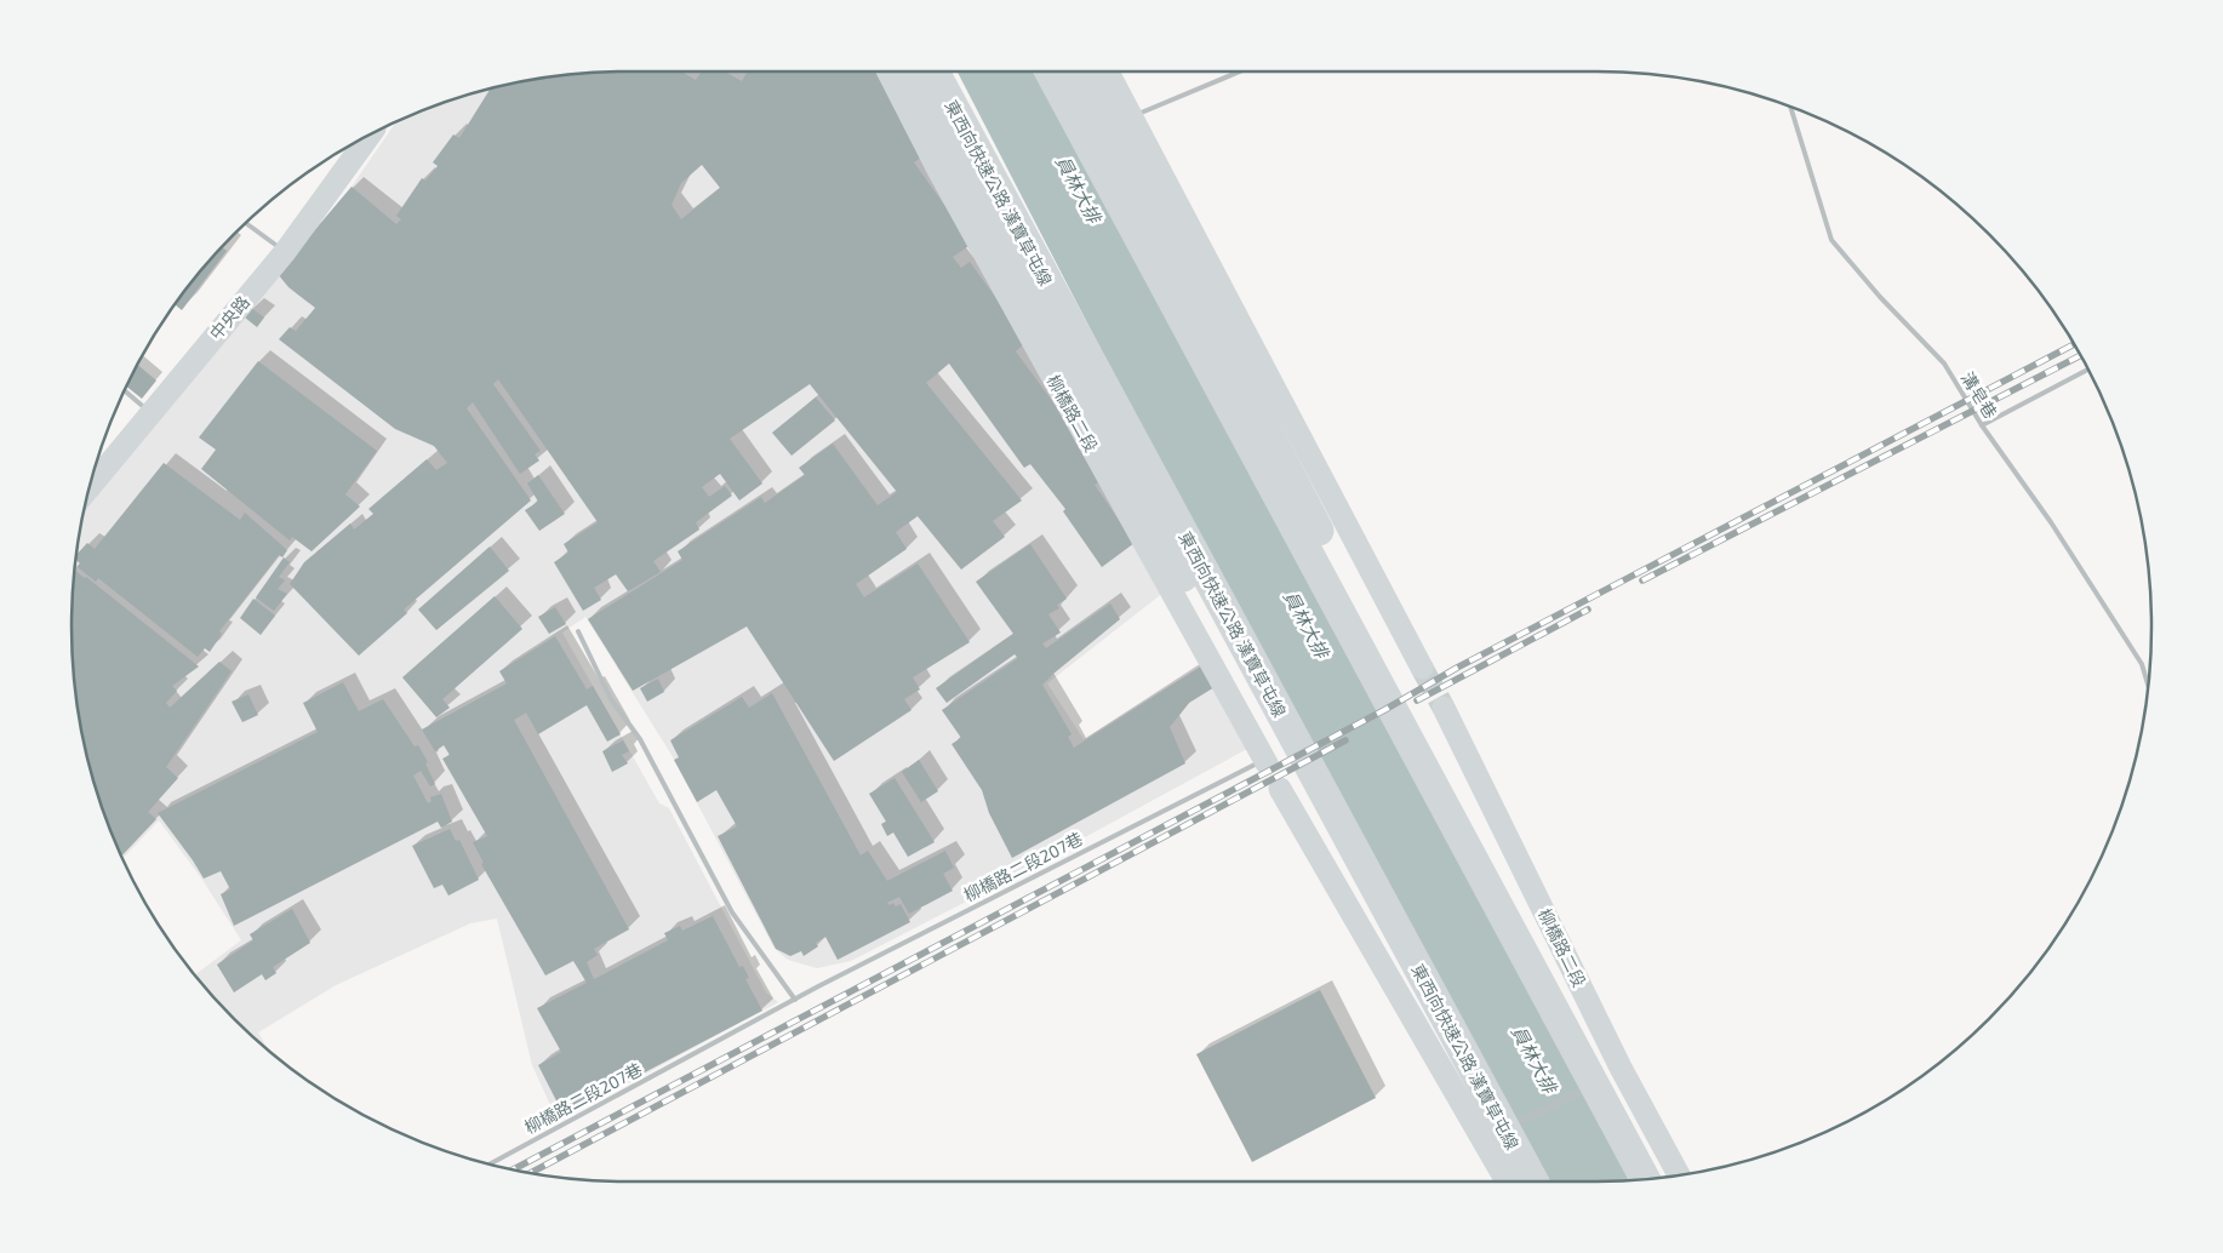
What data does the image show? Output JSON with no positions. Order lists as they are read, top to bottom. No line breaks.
{"streets":{"highway":["東西向快速公路 漢寶草屯線"],"main road":["中央路","柳橋路二段"],"lane":["溝皂巷","柳橋路二段207巷"]},"crossings":[["柳橋路二段","柳橋路二段207巷"]],"water":["員林大排"]}
